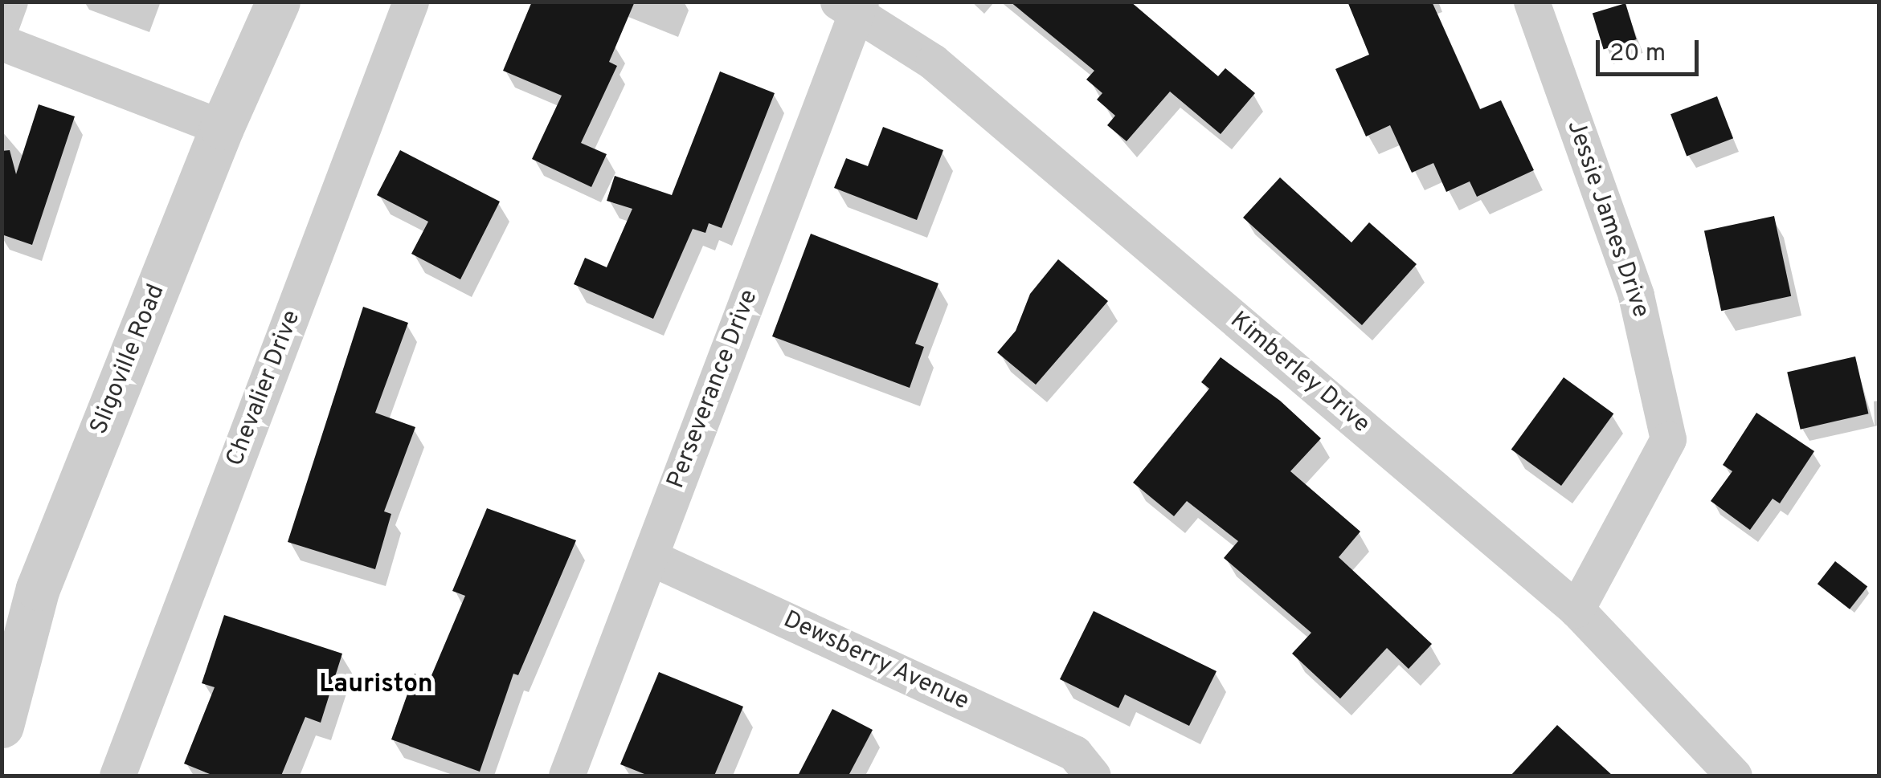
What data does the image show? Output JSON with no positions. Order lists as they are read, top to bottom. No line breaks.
{"streets":{"street":["Jessie James Drive","Sligoville Road","Kimberley Drive","Chevalier Drive","Perseverance Drive","Dewsberry Avenue"]},"crossings":[["Jessie James Drive","Kimberley Drive"],["Kimberley Drive","Perseverance Drive"],["Perseverance Drive","Dewsberry Avenue"]],"districts":["Lauriston"],"scale_bar":"20 m"}
